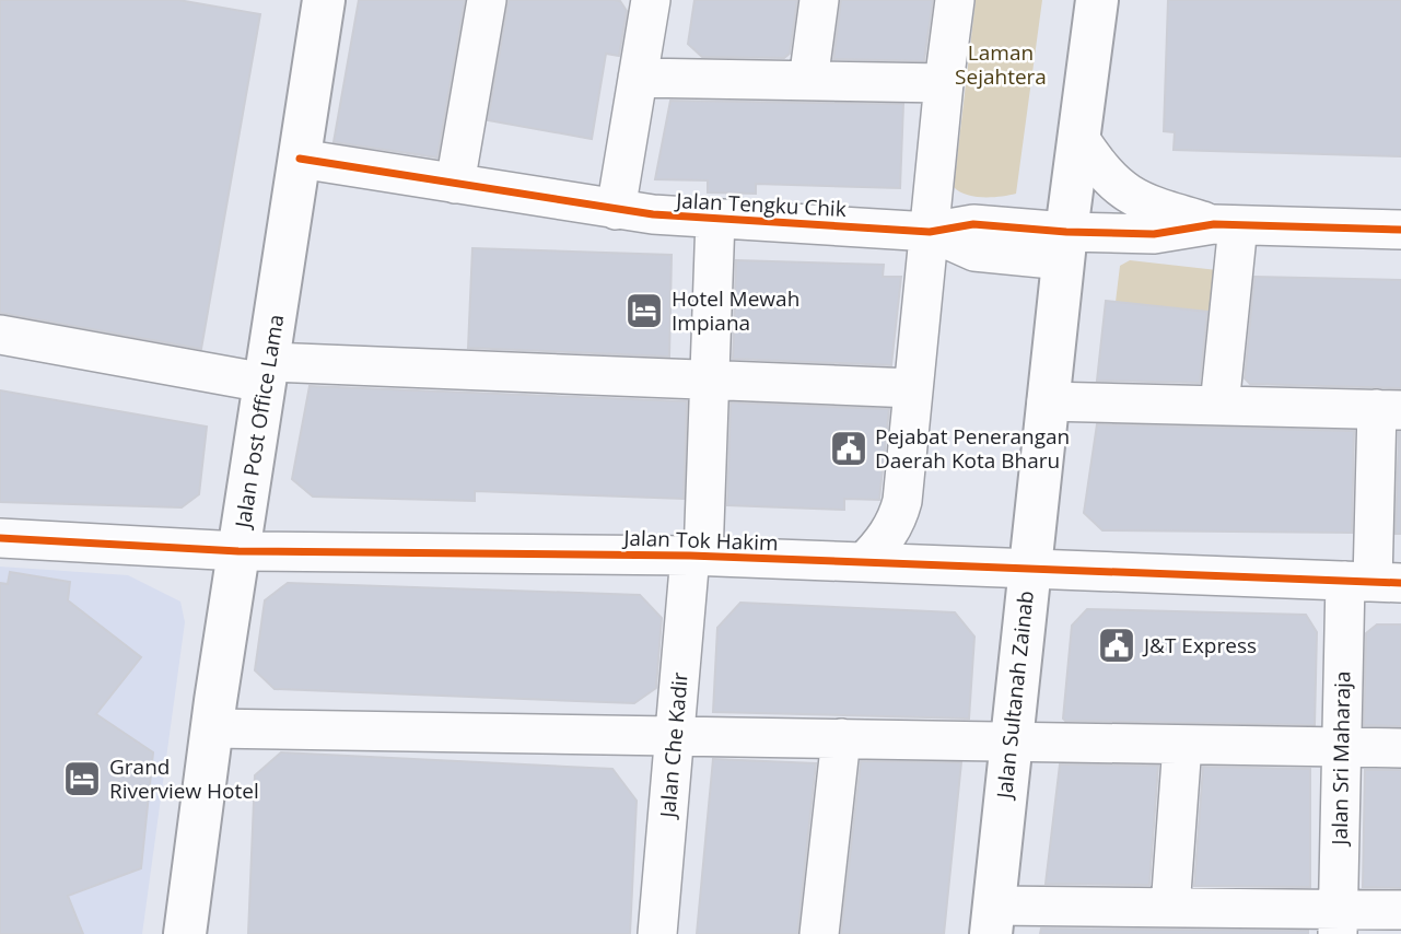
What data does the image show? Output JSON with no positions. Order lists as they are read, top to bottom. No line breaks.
{"streets":{"main road":["Jalan Post Office Lama","Jalan Sultanah Zainab"],"street":["Jalan Tengku Chik","Jalan Tok Hakim","Jalan Che Kadir","Jalan Sri Maharaja"]},"crossings":[["Jalan Tengku Chik","Jalan Post Office Lama"],["Jalan Tengku Chik","Jalan Sultanah Zainab"],["Jalan Tengku Chik","Jalan Che Kadir"],["Jalan Post Office Lama","Jalan Tok Hakim"],["Jalan Tok Hakim","Jalan Sultanah Zainab"],["Jalan Tok Hakim","Jalan Che Kadir"],["Jalan Tok Hakim","Jalan Sri Maharaja"]],"parks":["Laman Sejahtera"],"places":{"hotel":["Hotel Mewah Impiana","Grand Riverview Hotel"],"public building":["Pejabat Penerangan Daerah Kota Bharu","J&T Express"]}}
